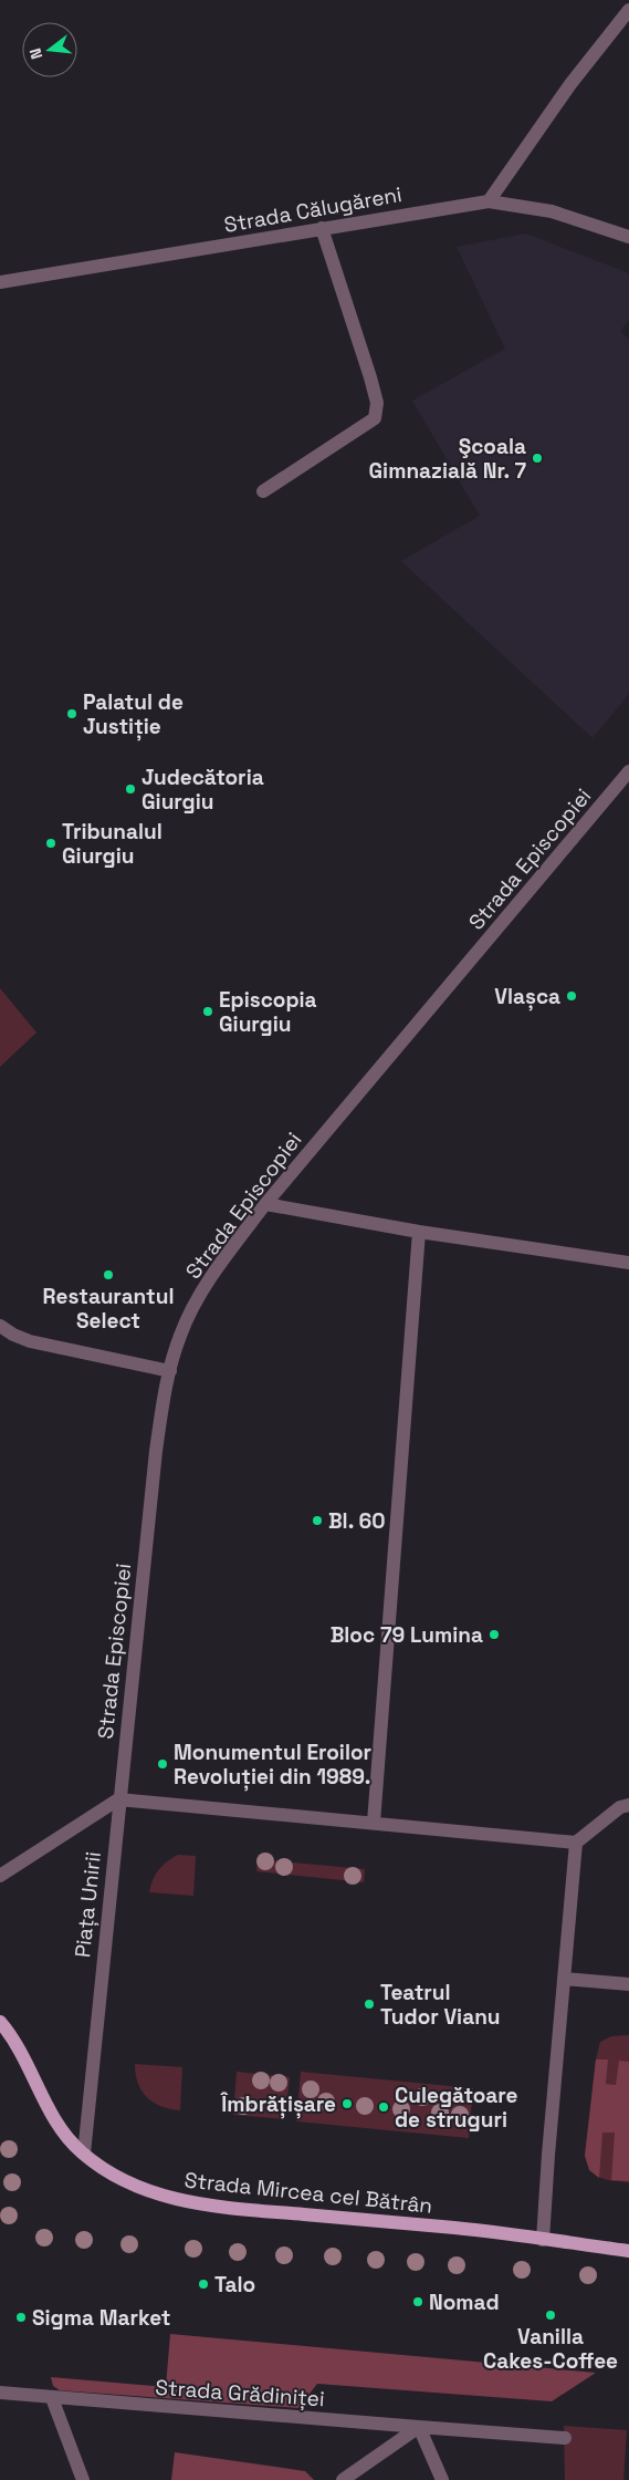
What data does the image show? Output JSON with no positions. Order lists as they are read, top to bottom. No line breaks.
{"streets":{"main road":["Strada Mircea cel Bătrân"],"street":["Strada Călugăreni","Strada Episcopiei","Piața Unirii","Strada Grădiniței"]},"crossings":[["Strada Episcopiei","Piața Unirii"],["Piața Unirii","Strada Mircea cel Bătrân"]],"places":["Şcoala Gimnazială Nr. 7","Palatul de Justiție","Judecătoria Giurgiu","Tribunalul Giurgiu","Vlașca","Episcopia Giurgiu","Restaurantul Select","Bl. 60","Bloc 79 Lumina","Monumentul Eroilor Revoluției din 1989.","Teatrul Tudor Vianu","Îmbrățișare","Culegătoare de struguri","Talo","Nomad","Vanilla Cakes-Coffee","Sigma Market"],"north":"left"}
